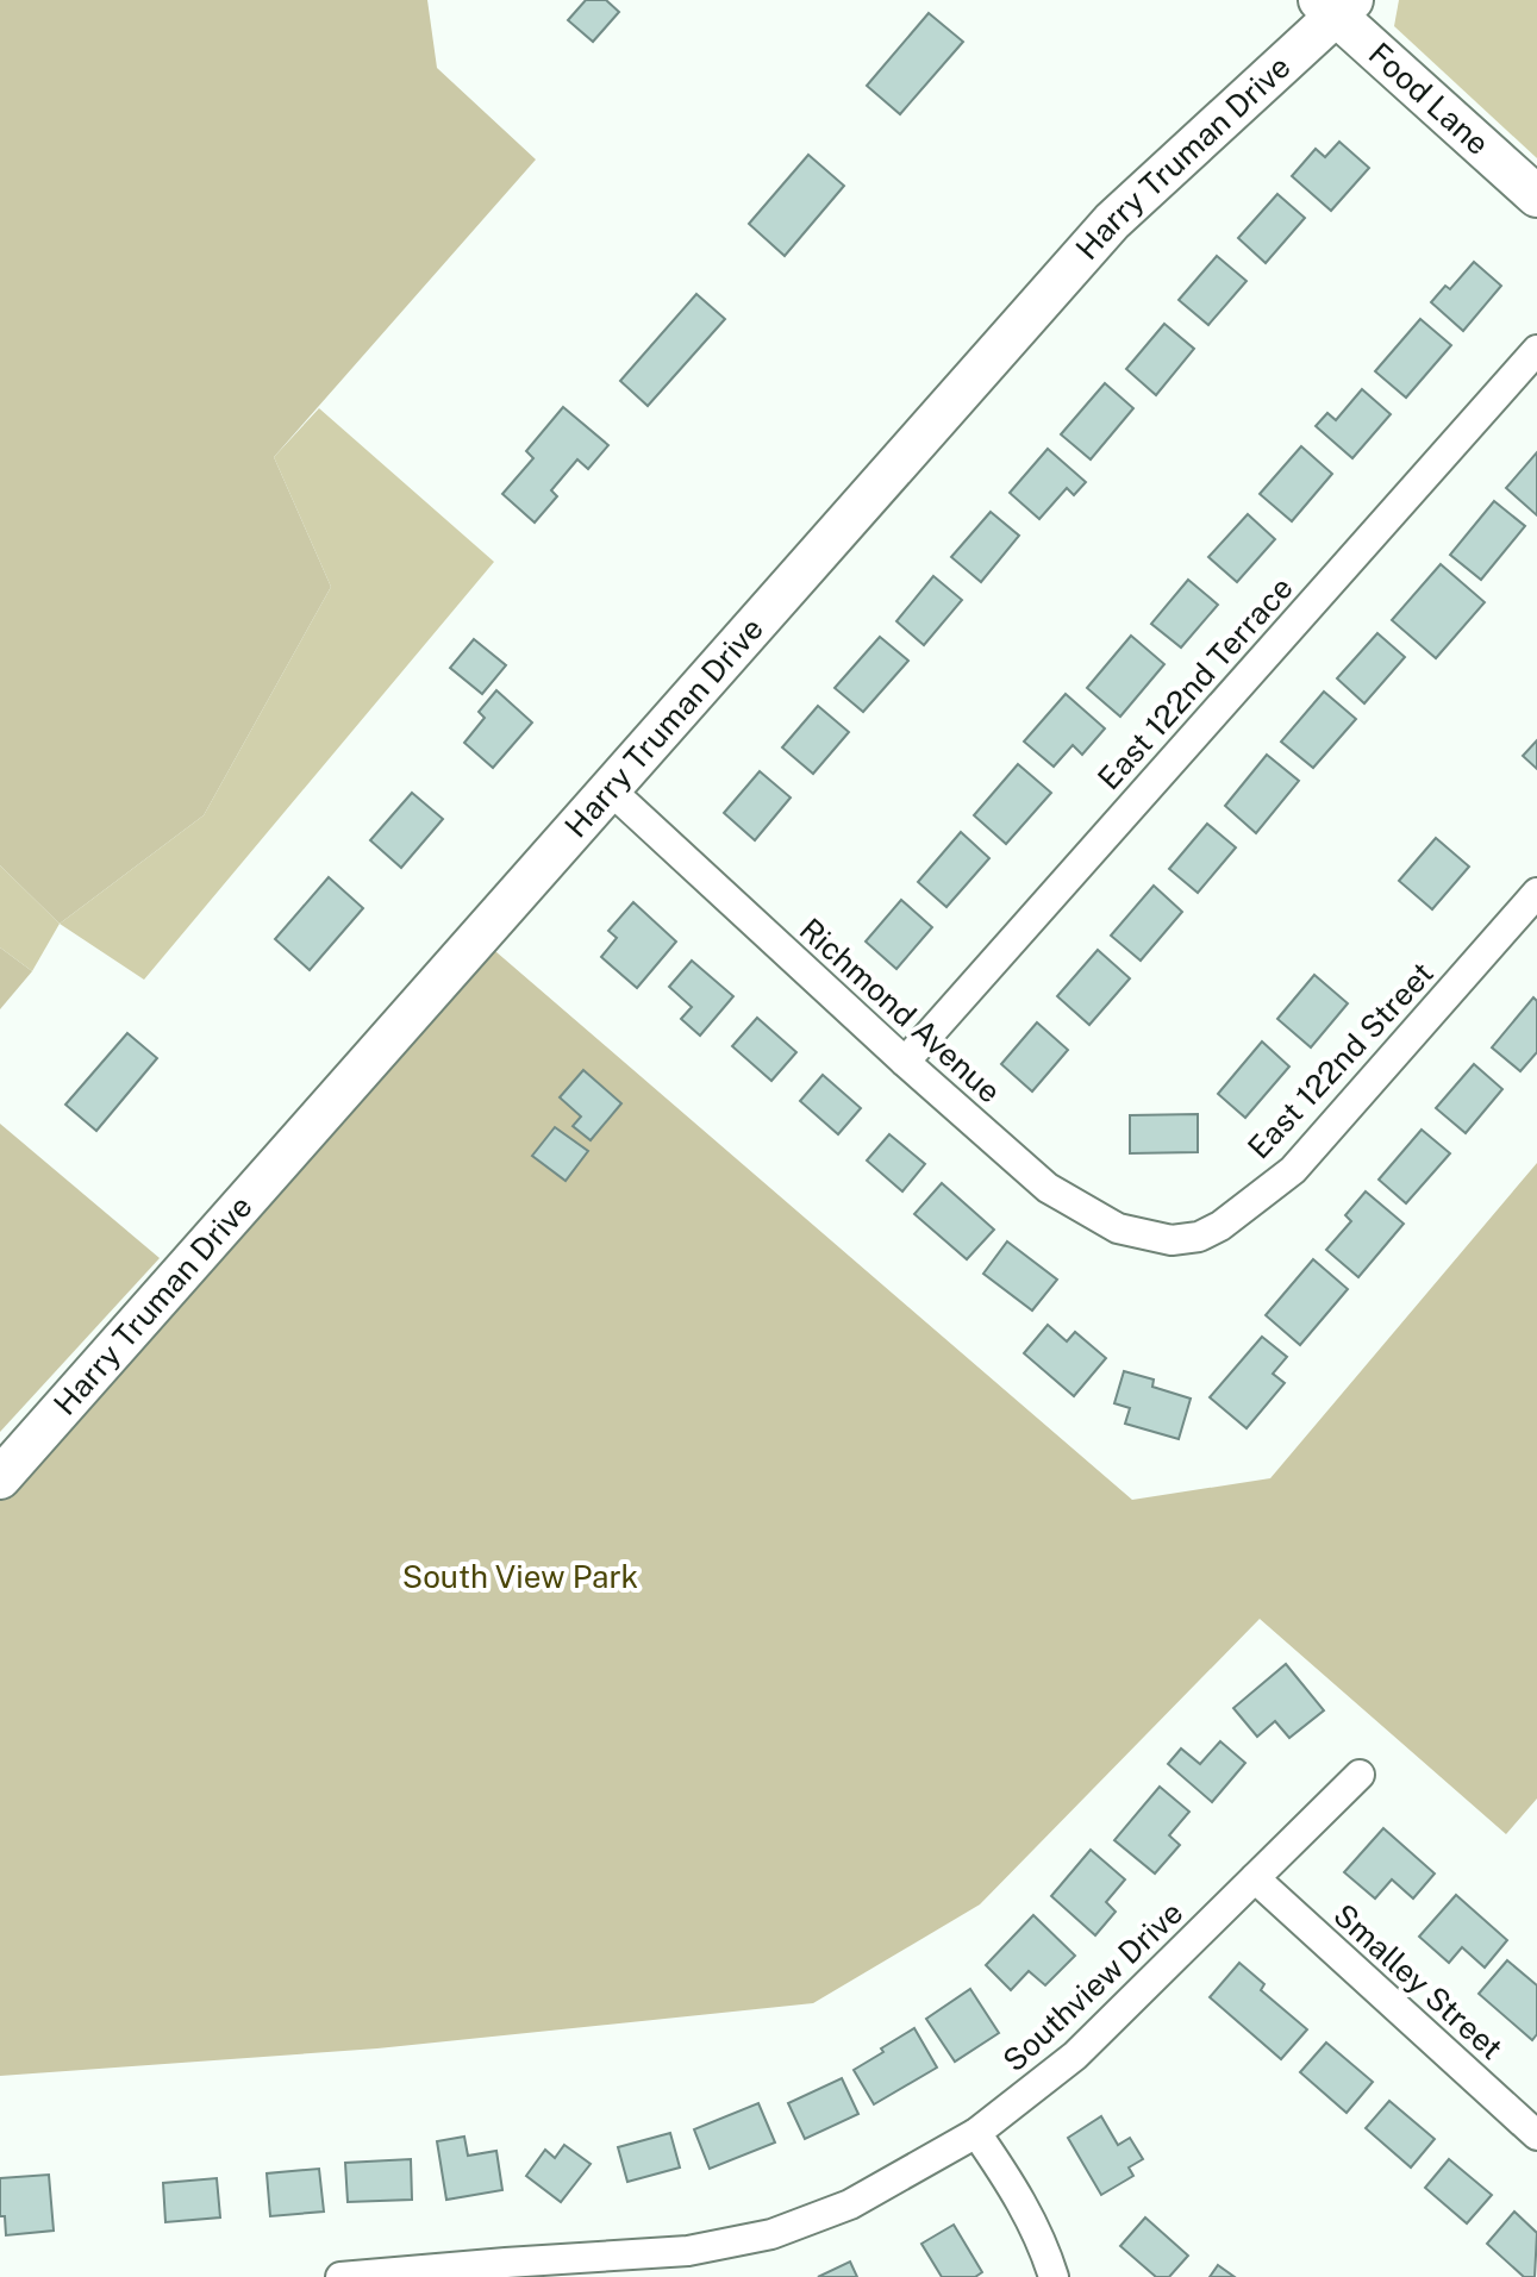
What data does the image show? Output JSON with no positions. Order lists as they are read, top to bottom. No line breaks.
{"streets":{"main road":["Food Lane","Harry Truman Drive"],"street":["East 122nd Terrace","Richmond Avenue","East 122nd Street","Smalley Street","Southview Drive"]},"crossings":[["Food Lane","Harry Truman Drive"],["Harry Truman Drive","Richmond Avenue"],["East 122nd Terrace","Richmond Avenue"],["Richmond Avenue","East 122nd Street"],["Smalley Street","Southview Drive"]],"parks":["South View Park"]}
